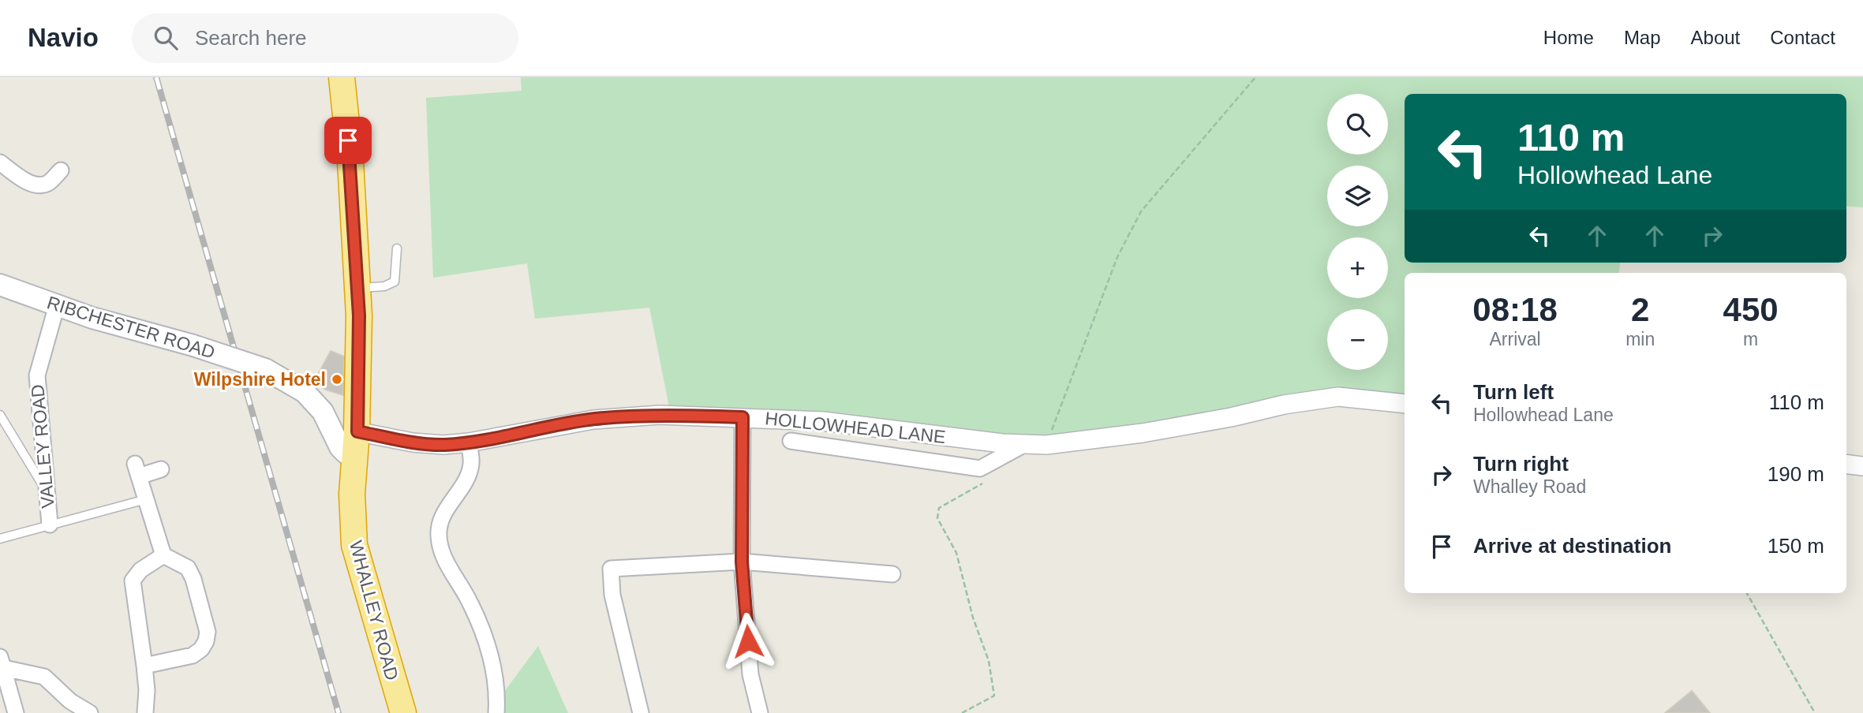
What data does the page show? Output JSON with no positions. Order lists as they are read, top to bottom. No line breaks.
{"streets":{"highway":["WHALLEY ROAD"],"main road":["RIBCHESTER ROAD"],"street":["HOLLOWHEAD LANE","VALLEY ROAD"]},"crossings":[["RIBCHESTER ROAD","VALLEY ROAD"],["RIBCHESTER ROAD","WHALLEY ROAD"],["HOLLOWHEAD LANE","WHALLEY ROAD"]],"places":["Wilpshire Hotel"],"page":{"header":"Navio","search":"Search here","nav":["Home","Map","About","Contact"],"map_buttons":["+","−"],"turn":["110 m","Hollowhead Lane"],"eta":["08:18","Arrival","2","min","450","m"],"list":[{"name":"Turn left","note":"Hollowhead Lane","value":"110 m"},{"name":"Turn right","note":"Whalley Road","value":"190 m"},{"name":"Arrive at destination","value":"150 m"}]}}
